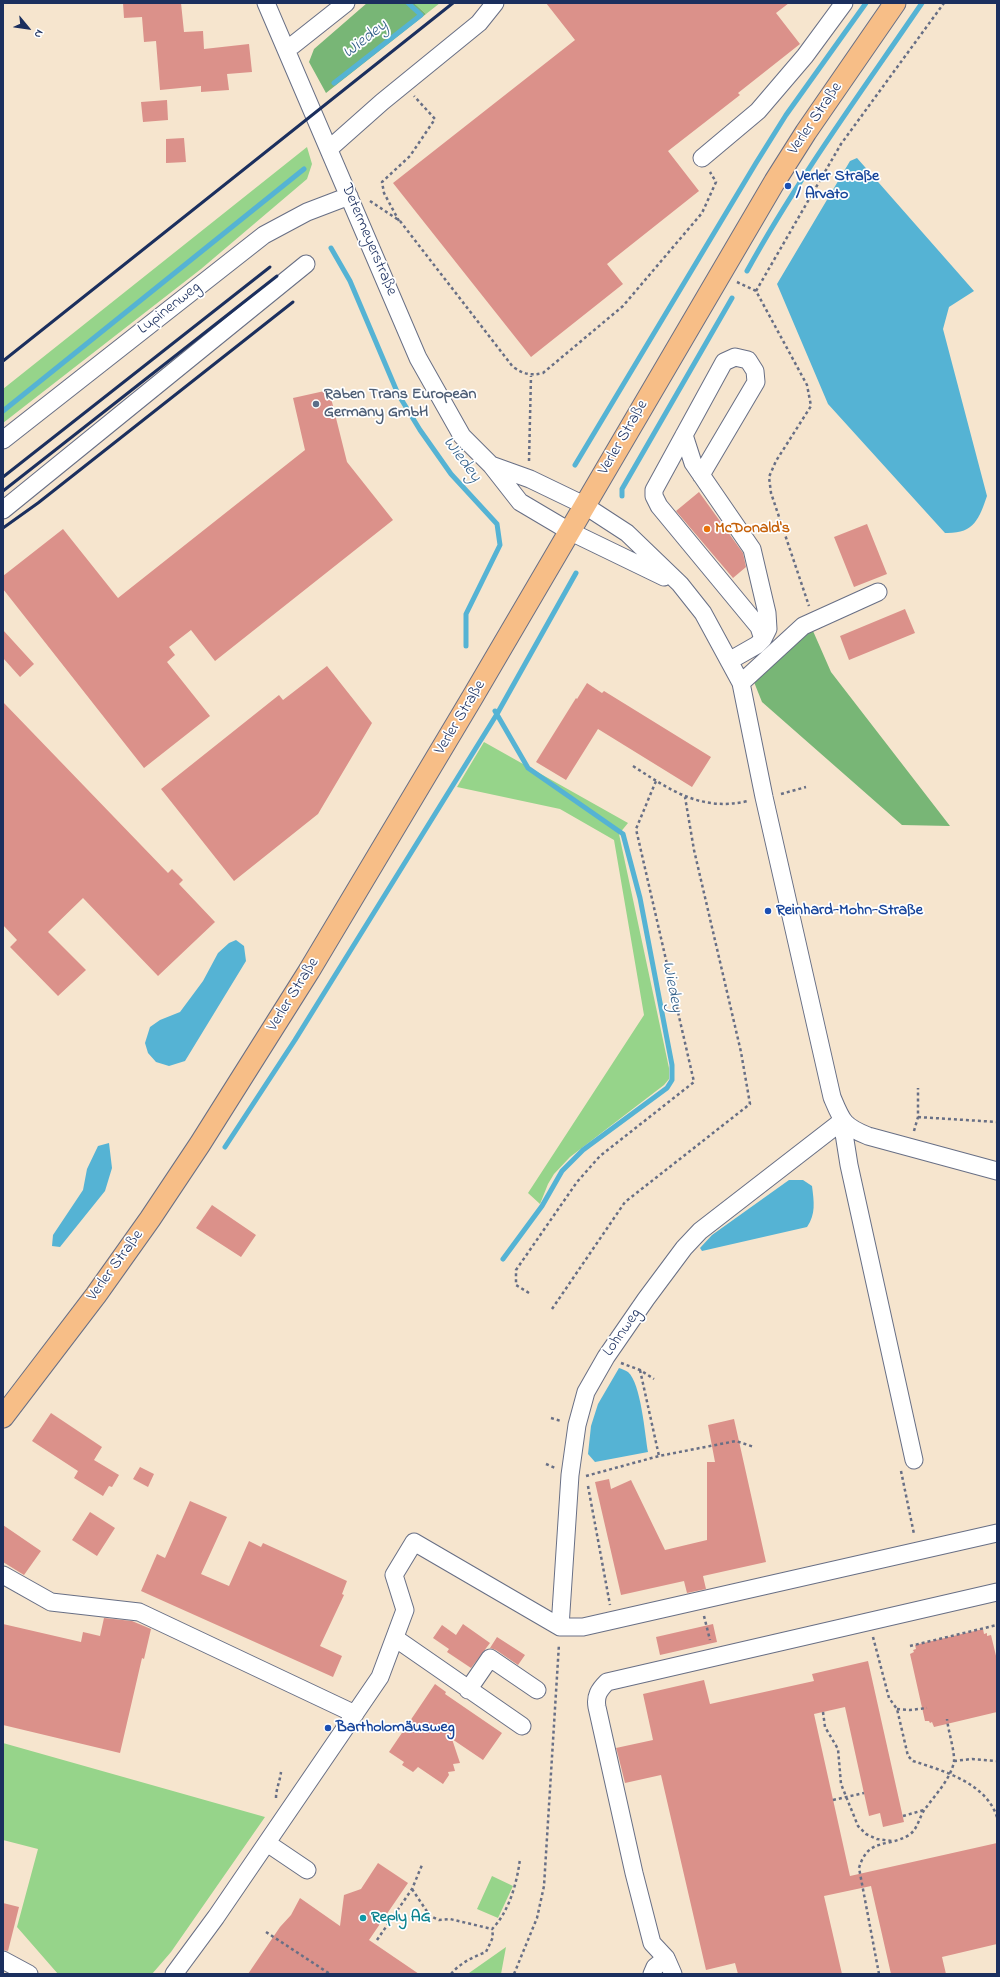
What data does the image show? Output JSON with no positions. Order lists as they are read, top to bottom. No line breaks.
{"streets":{"main road":["Verler Straße"],"street":["Determeyerstraße","Lupinenweg","Lohnweg"]},"crossings":[["Verler Straße","Determeyerstraße"],["Determeyerstraße","Lupinenweg"]],"water":["Wiedey"],"places":["Verler Straße / Arvato","Raben Trans European Germany GmbH","McDonald's","Reinhard-Mohn-Straße","Bartholomäusweg","Reply AG"],"north":"bottom right"}
